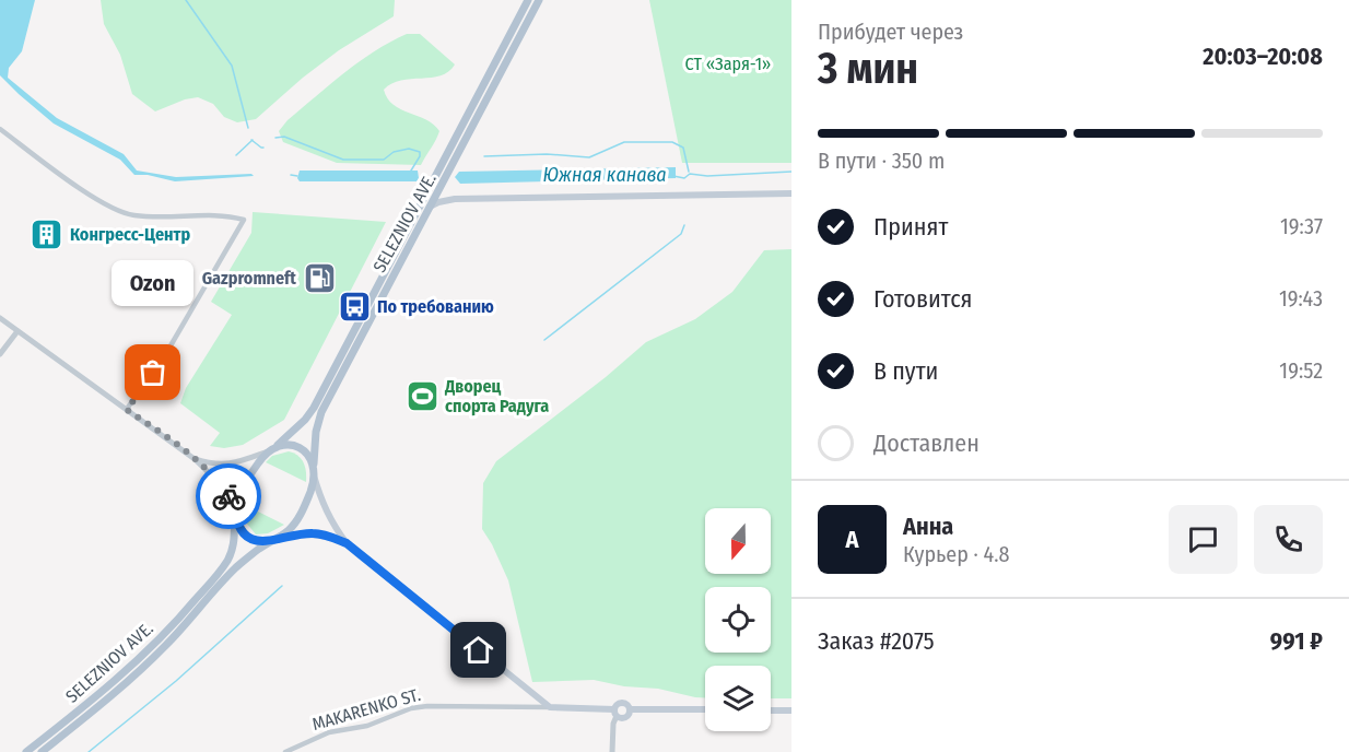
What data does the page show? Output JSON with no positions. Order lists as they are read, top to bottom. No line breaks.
{"streets":{"main road":["SELEZNIOV AVE.","MAKARENKO ST."]},"water":["Южная канава"],"parks":["СТ «Заря-1»"],"places":{"building":["Конгресс-Центр"],"fuel station":["Gazpromneft"],"bus stop":["По требованию"],"other":["Ozon"],"sports":["Дворец спорта Радуга"]},"north":"bottom","page":{"heading":["3 мин","Прибудет через","20:03–20:08"],"panel":["Анна","Курьер · 4.8","Заказ #2075","991 ₽"],"bar":"В пути · 350 m","list":[["Принят","19:37"],["Готовится","19:43"],["В пути","19:52"],"Доставлен"],"bubble":"Ozon","round":"А"}}
